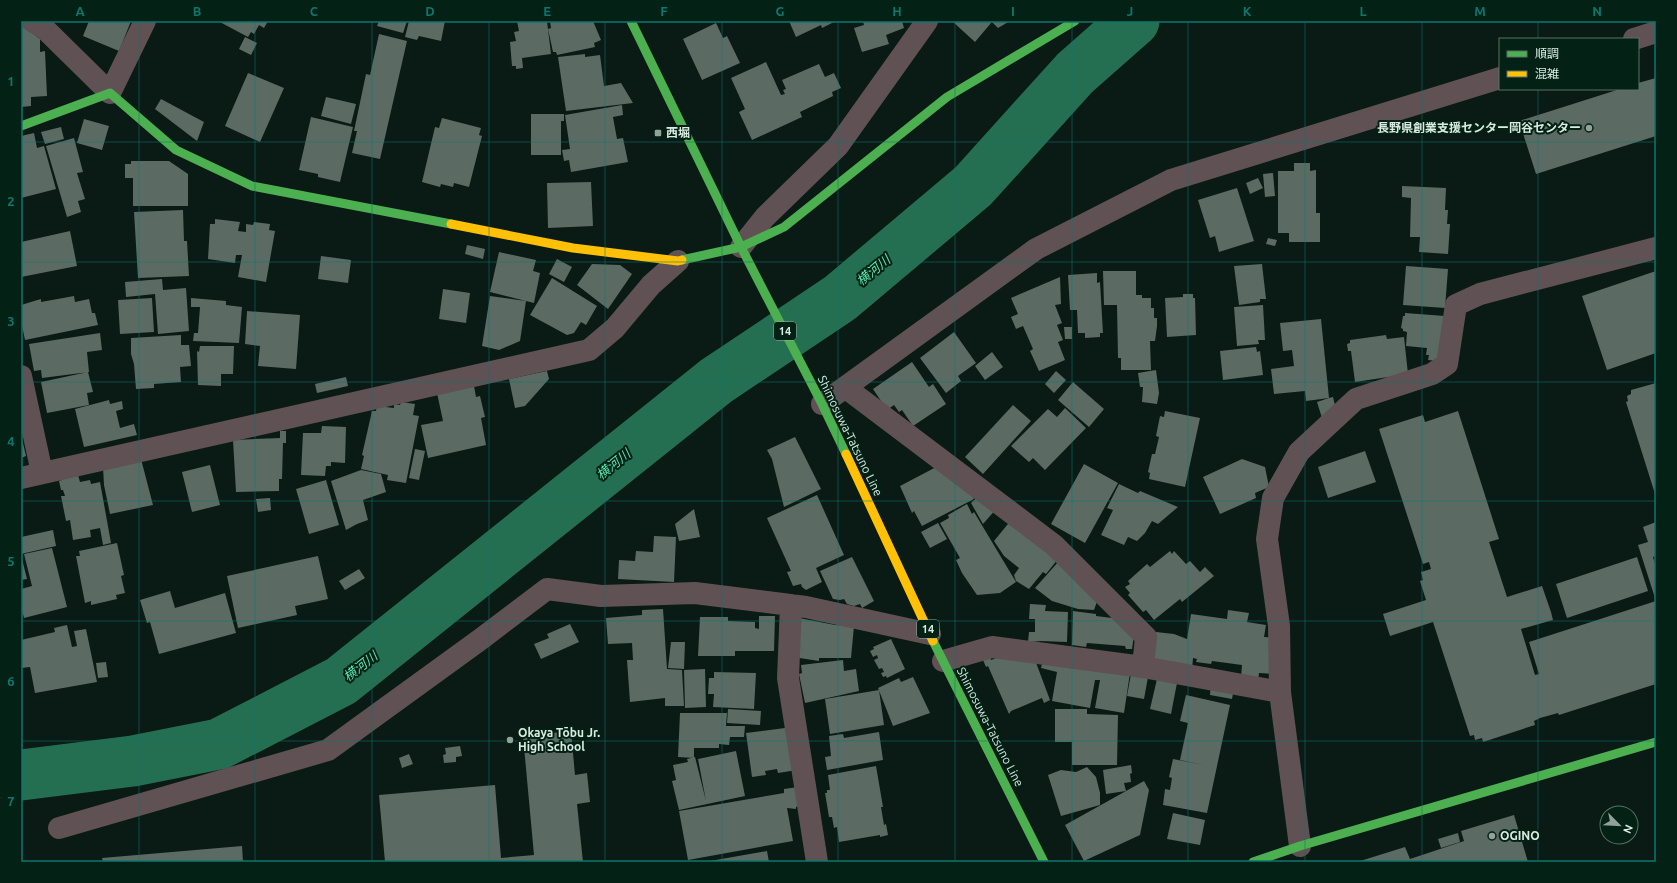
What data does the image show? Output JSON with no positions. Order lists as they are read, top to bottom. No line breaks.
{"streets":{"street":["14","Shimosuwa-Tatsuno Line"]},"water":["横河川"],"places":{"other":["長野県創業支援センター岡谷センター","Okaya Tōbu Jr. High School","OGINO"],"transit":["西堀"]},"legend":["順調","混雑"],"north":"bottom right","grid":{"columns":["A","B","C","D","E","F","G","H","I","J","K","L","M","N"],"rows":["1","2","3","4","5","6","7"]}}
